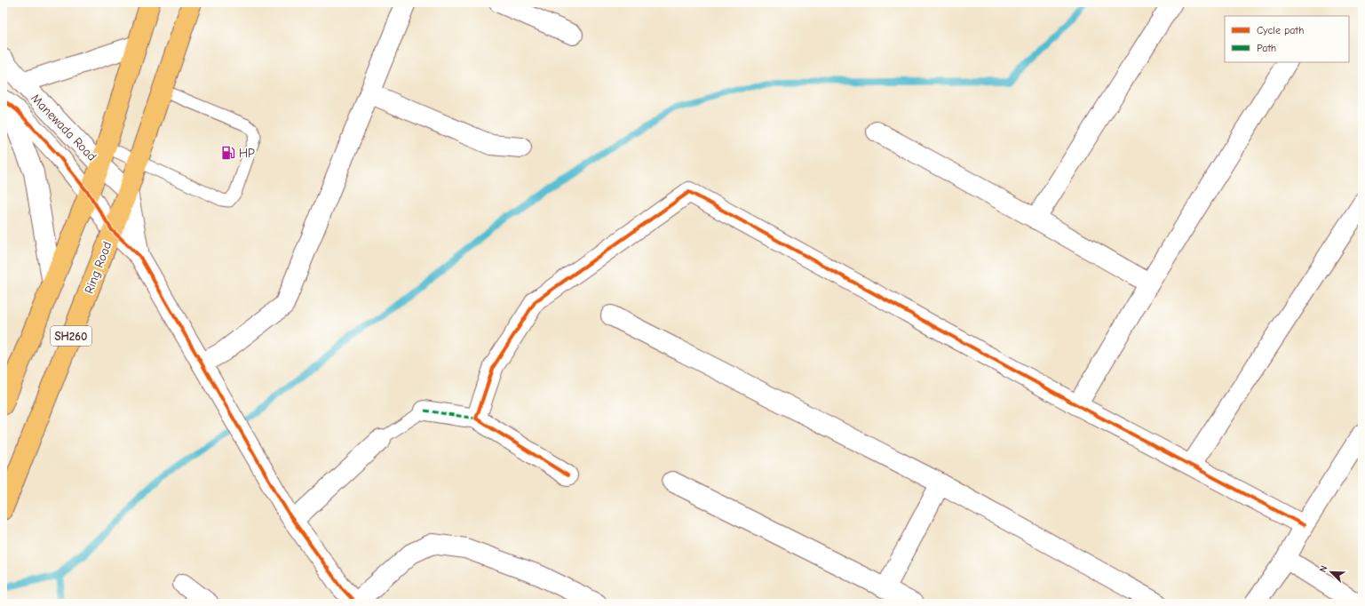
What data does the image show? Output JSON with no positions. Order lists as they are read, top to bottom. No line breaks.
{"streets":{"highway":["Ring Road","SH260"],"street":["Manewada Road"]},"crossings":[["Manewada Road","Ring Road"],["Manewada Road","SH260"]],"places":{"fuel station":["HP"]},"legend":["Cycle path","Path"],"north":"top left"}
